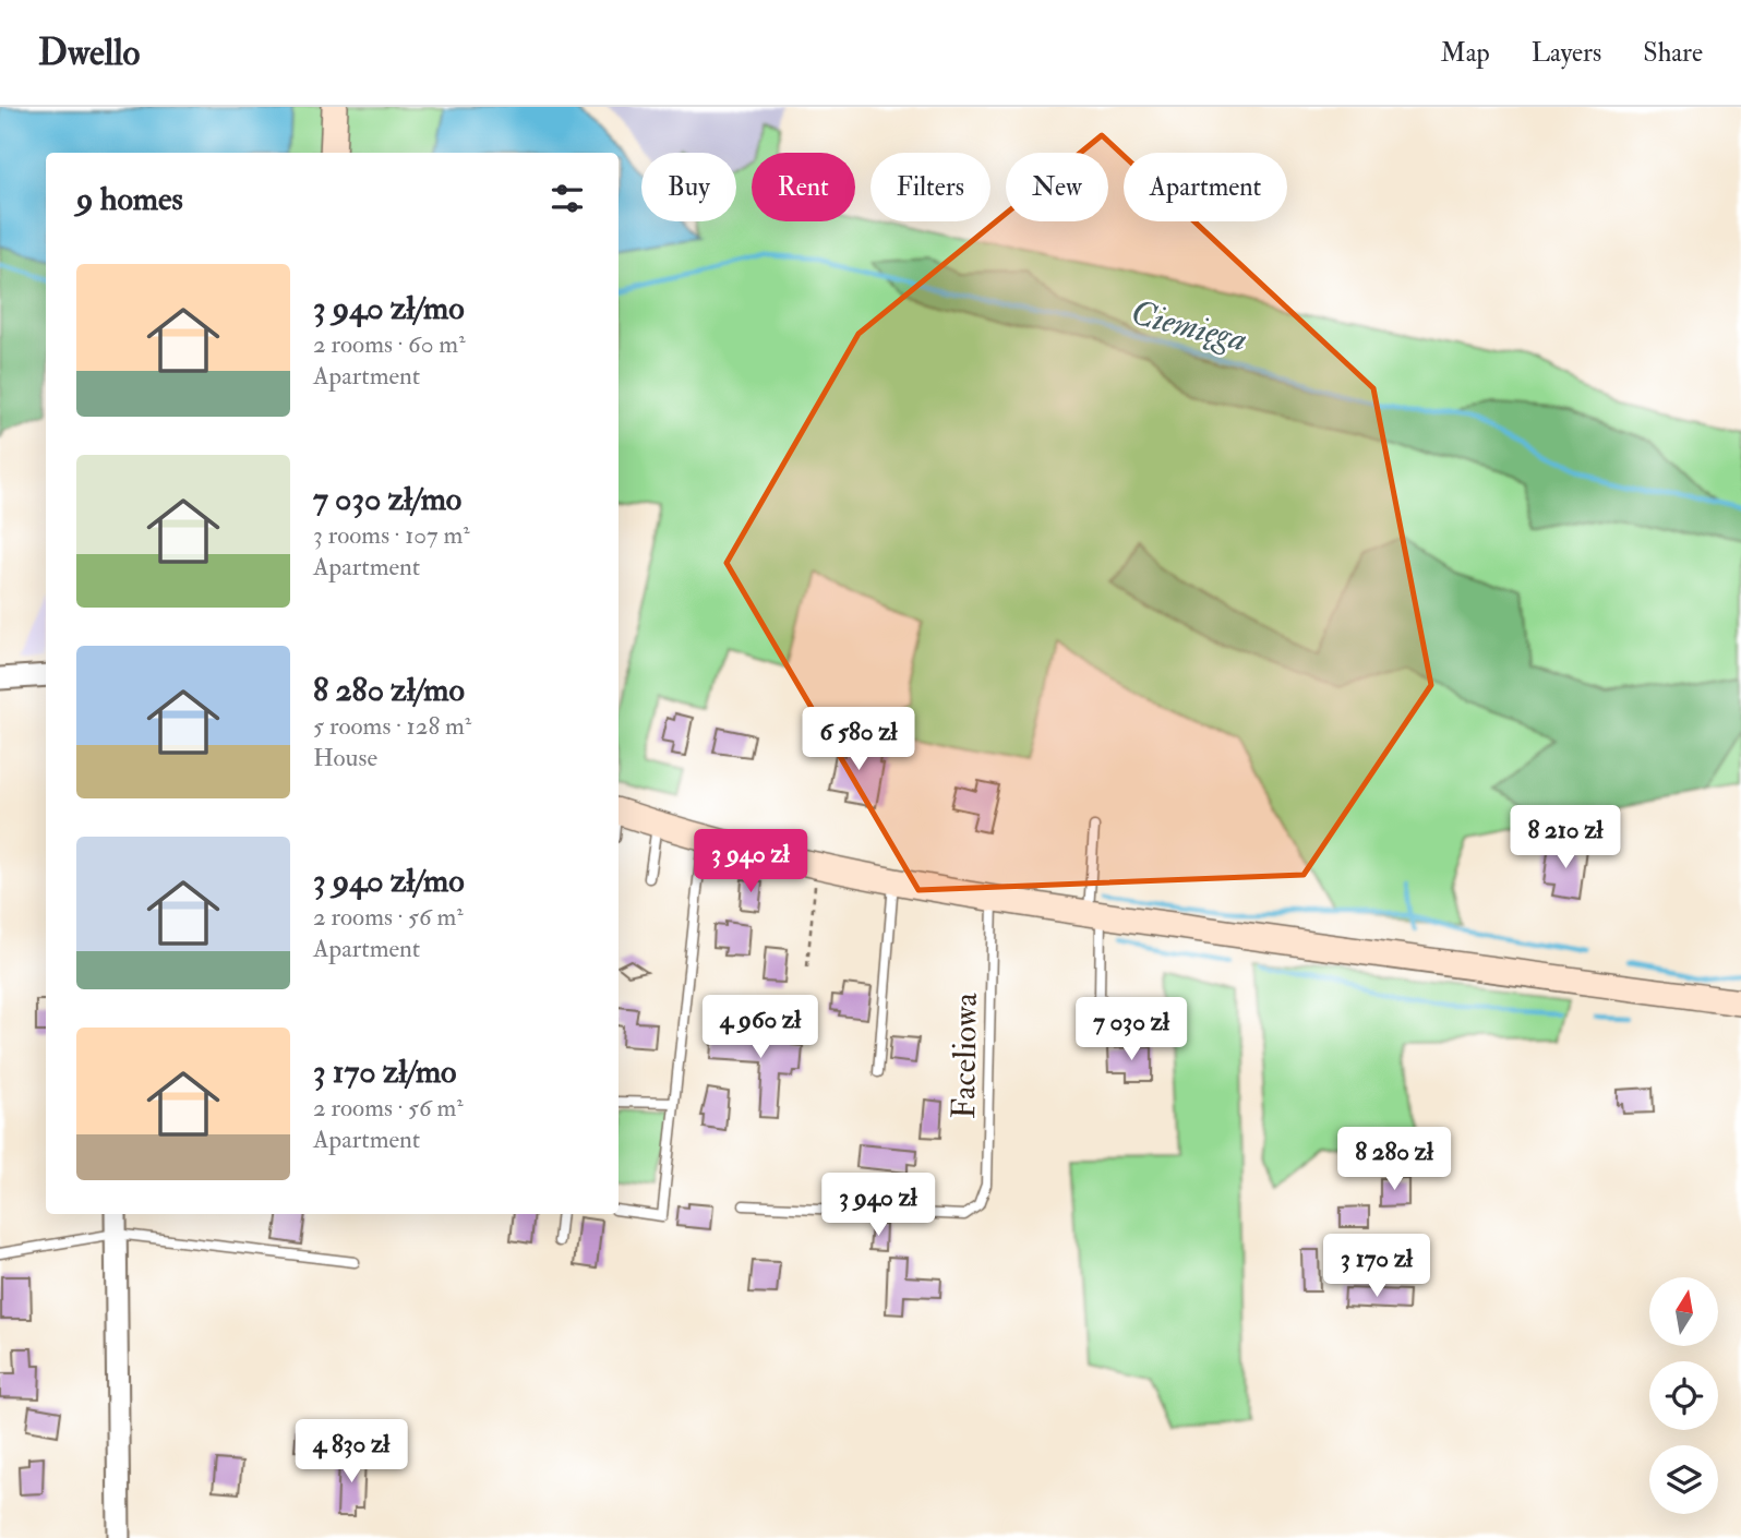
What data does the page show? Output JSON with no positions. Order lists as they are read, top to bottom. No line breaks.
{"streets":{"lane":["Faceliowa"]},"water":["Ciemięga"],"north":"top","page":{"header":"Dwello","nav":["Map","Layers","Share"],"chip":["Buy","Rent","Filters","New","Apartment"],"heading":"9 homes","list":[{"name":"3 940 zł/mo","note":"2 rooms · 60 m² · Apartment"},{"name":"7 030 zł/mo","note":"3 rooms · 107 m² · Apartment"},{"name":"8 280 zł/mo","note":"5 rooms · 128 m² · House"},{"name":"3 940 zł/mo","note":"2 rooms · 56 m² · Apartment"},{"name":"3 170 zł/mo","note":"2 rooms · 56 m² · Apartment"}],"price":["6 580 zł","8 210 zł","3 940 zł","4 960 zł","7 030 zł","8 280 zł","3 940 zł","3 170 zł","4 830 zł"]}}
